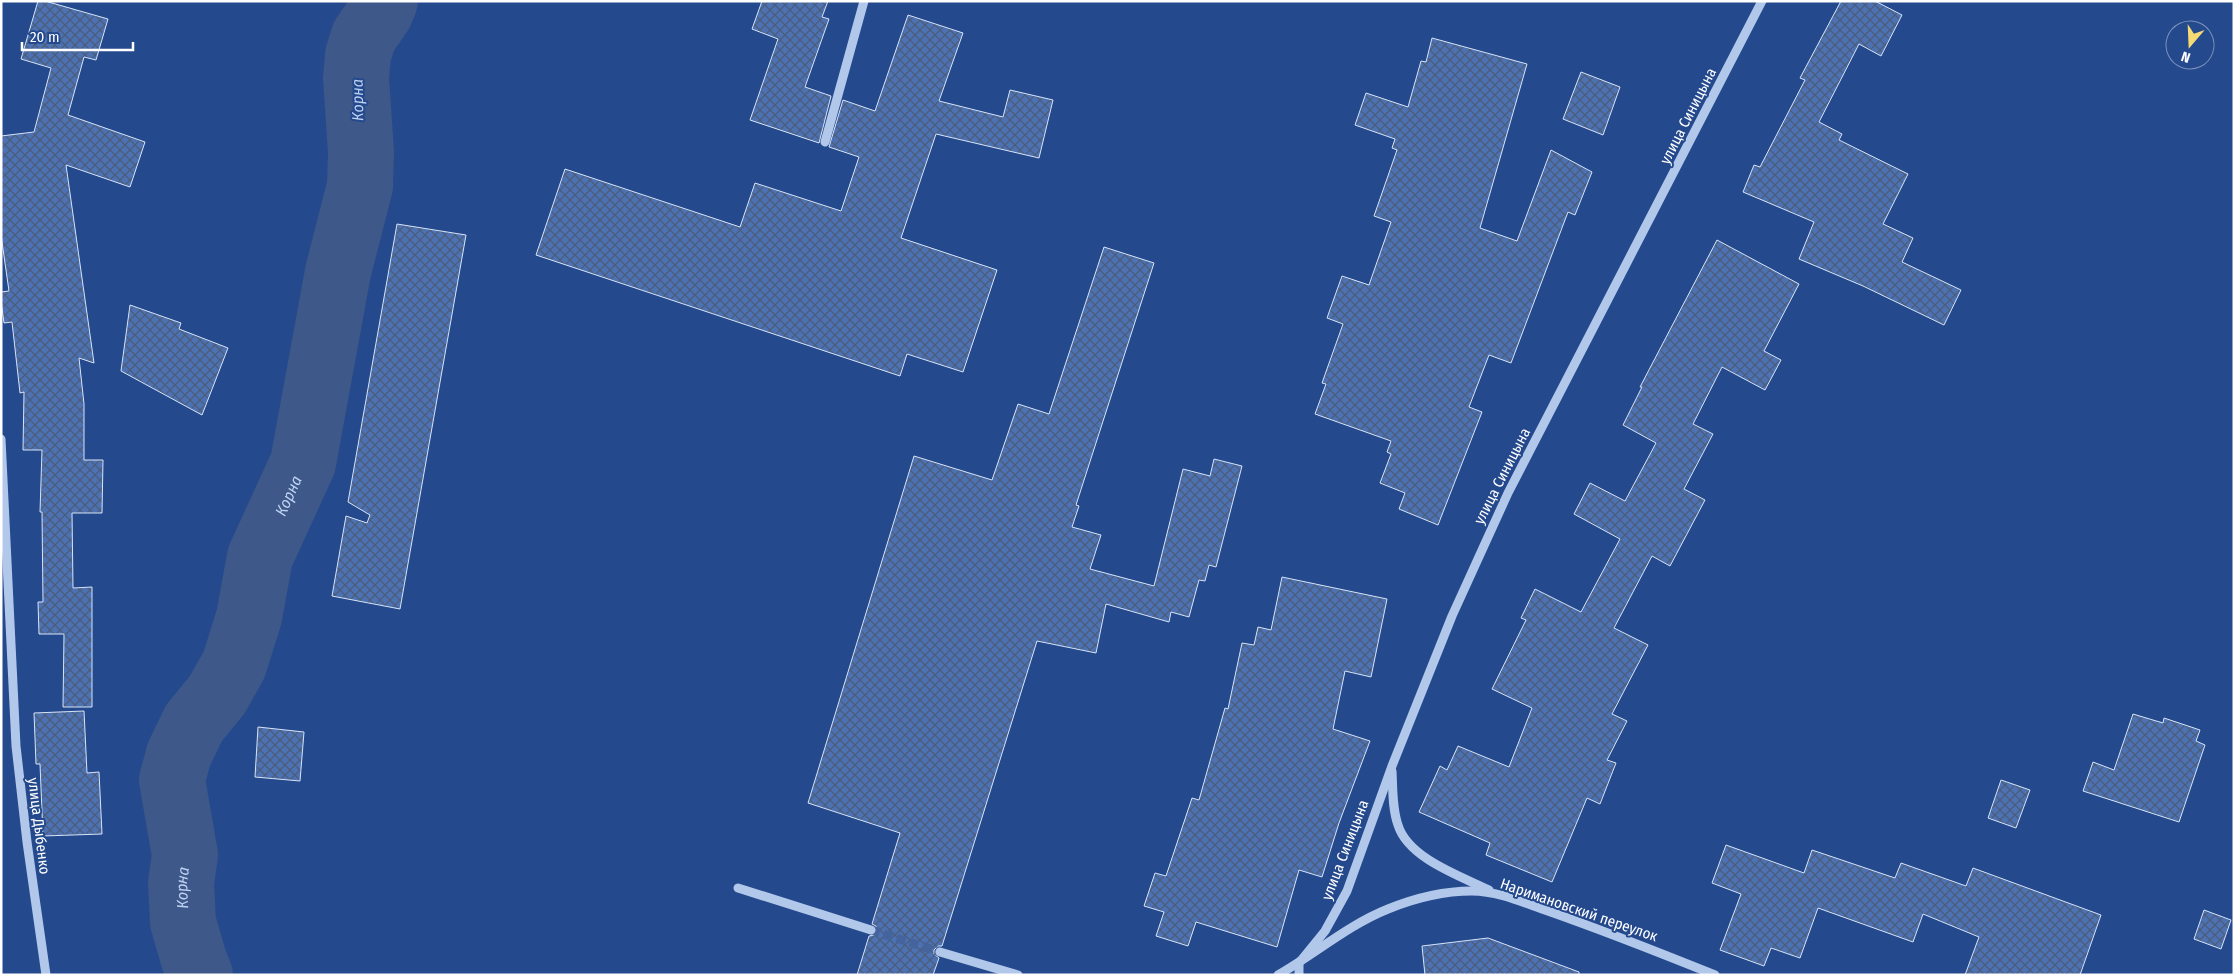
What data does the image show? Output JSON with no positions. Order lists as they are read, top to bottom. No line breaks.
{"streets":{"street":["улица Синицына","улица Дыбенко","Наримановский переулок"]},"crossings":[["улица Синицына","Наримановский переулок"]],"water":["Корна"],"scale_bar":"20 m","north":"bottom"}
